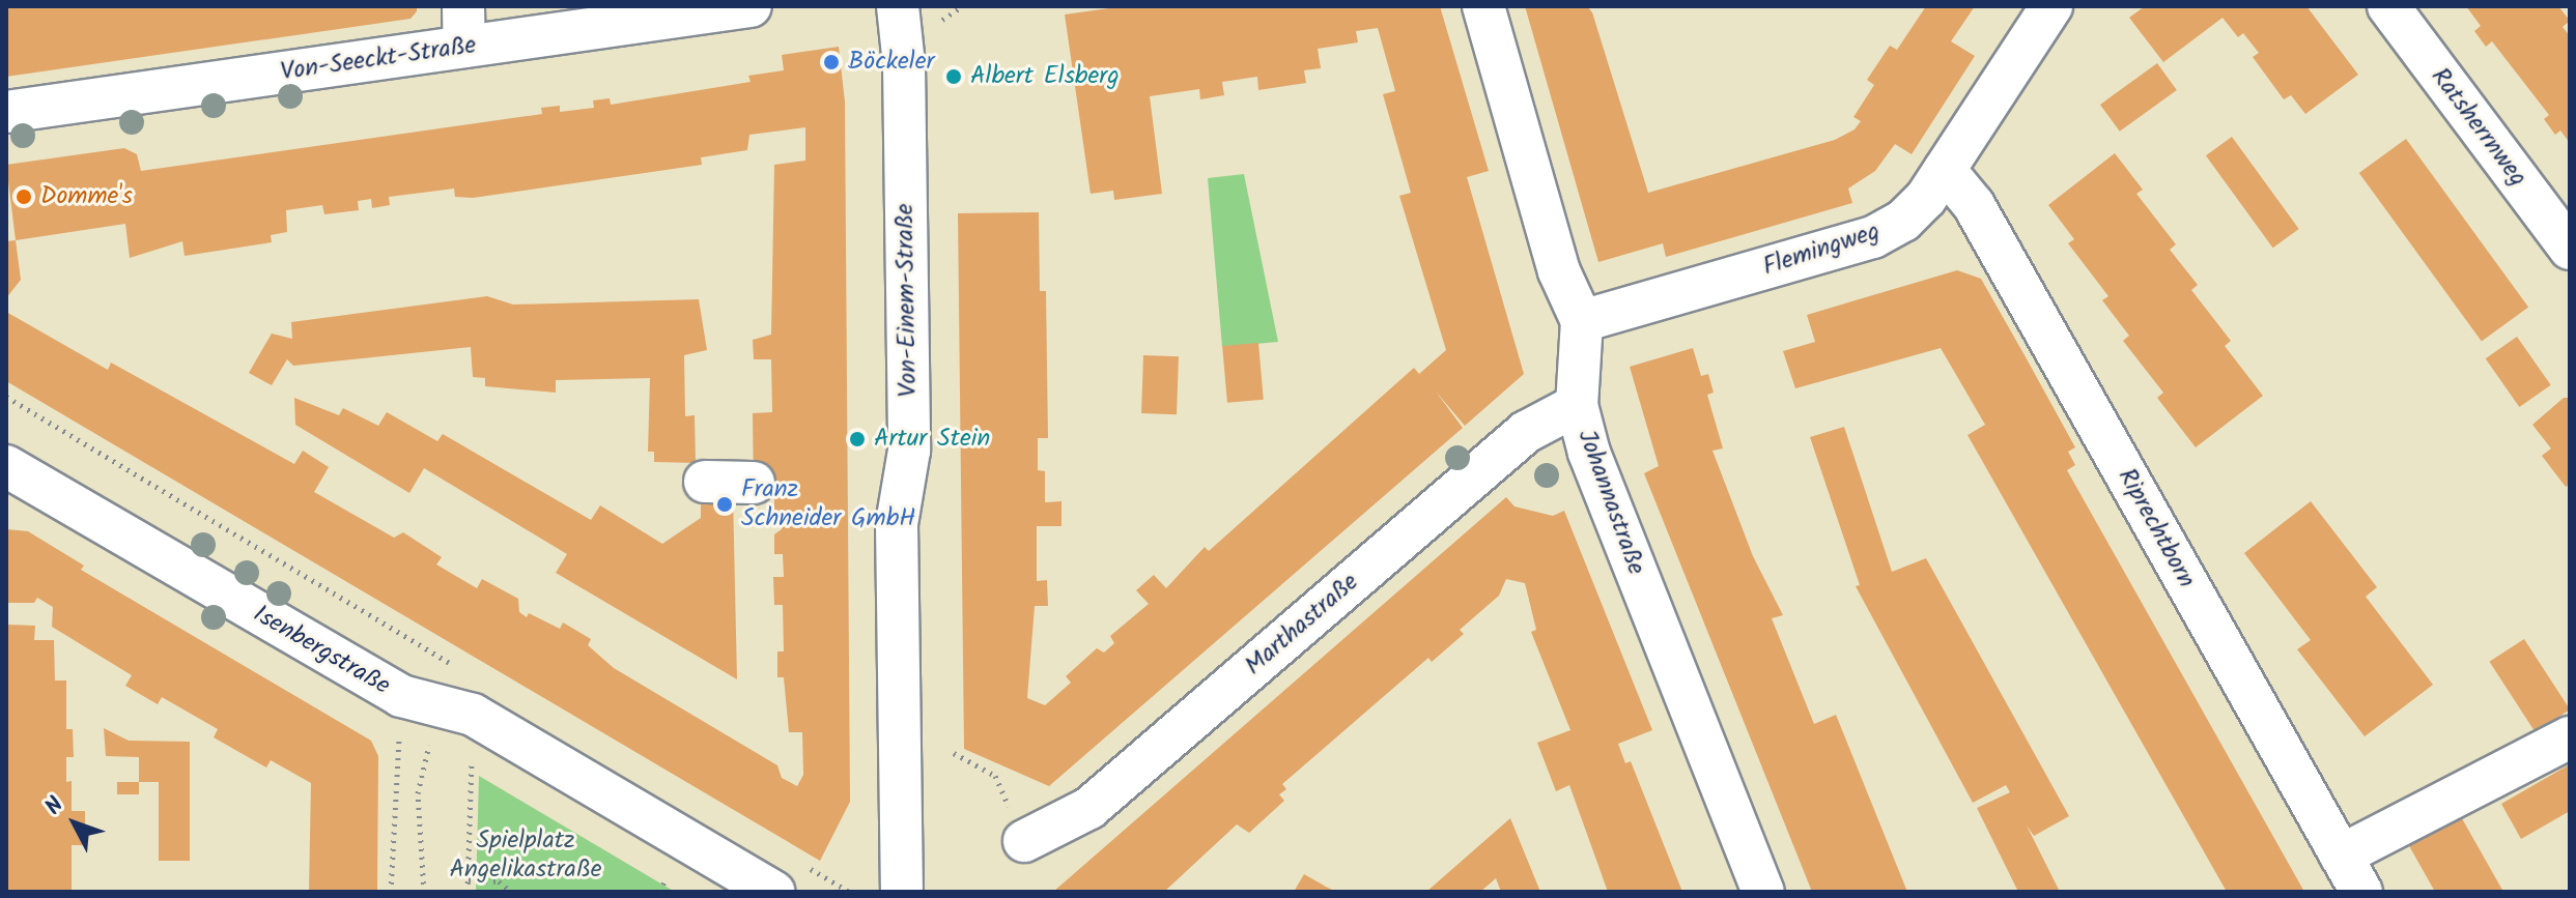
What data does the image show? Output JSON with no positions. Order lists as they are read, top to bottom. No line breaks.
{"streets":{"street":["Von-Seeckt-Straße","Ratsherrnweg","Flemingweg","Von-Einem-Straße","Johannastraße","Riprechtborn","Marthastraße","Isenbergstraße"]},"crossings":[["Flemingweg","Johannastraße"],["Flemingweg","Riprechtborn"],["Johannastraße","Marthastraße"]],"parks":["Spielplatz Angelikastraße"],"places":["Böckeler","Albert Elsberg","Domme's","Artur Stein","Franz Schneider GmbH"],"north":"top left"}
